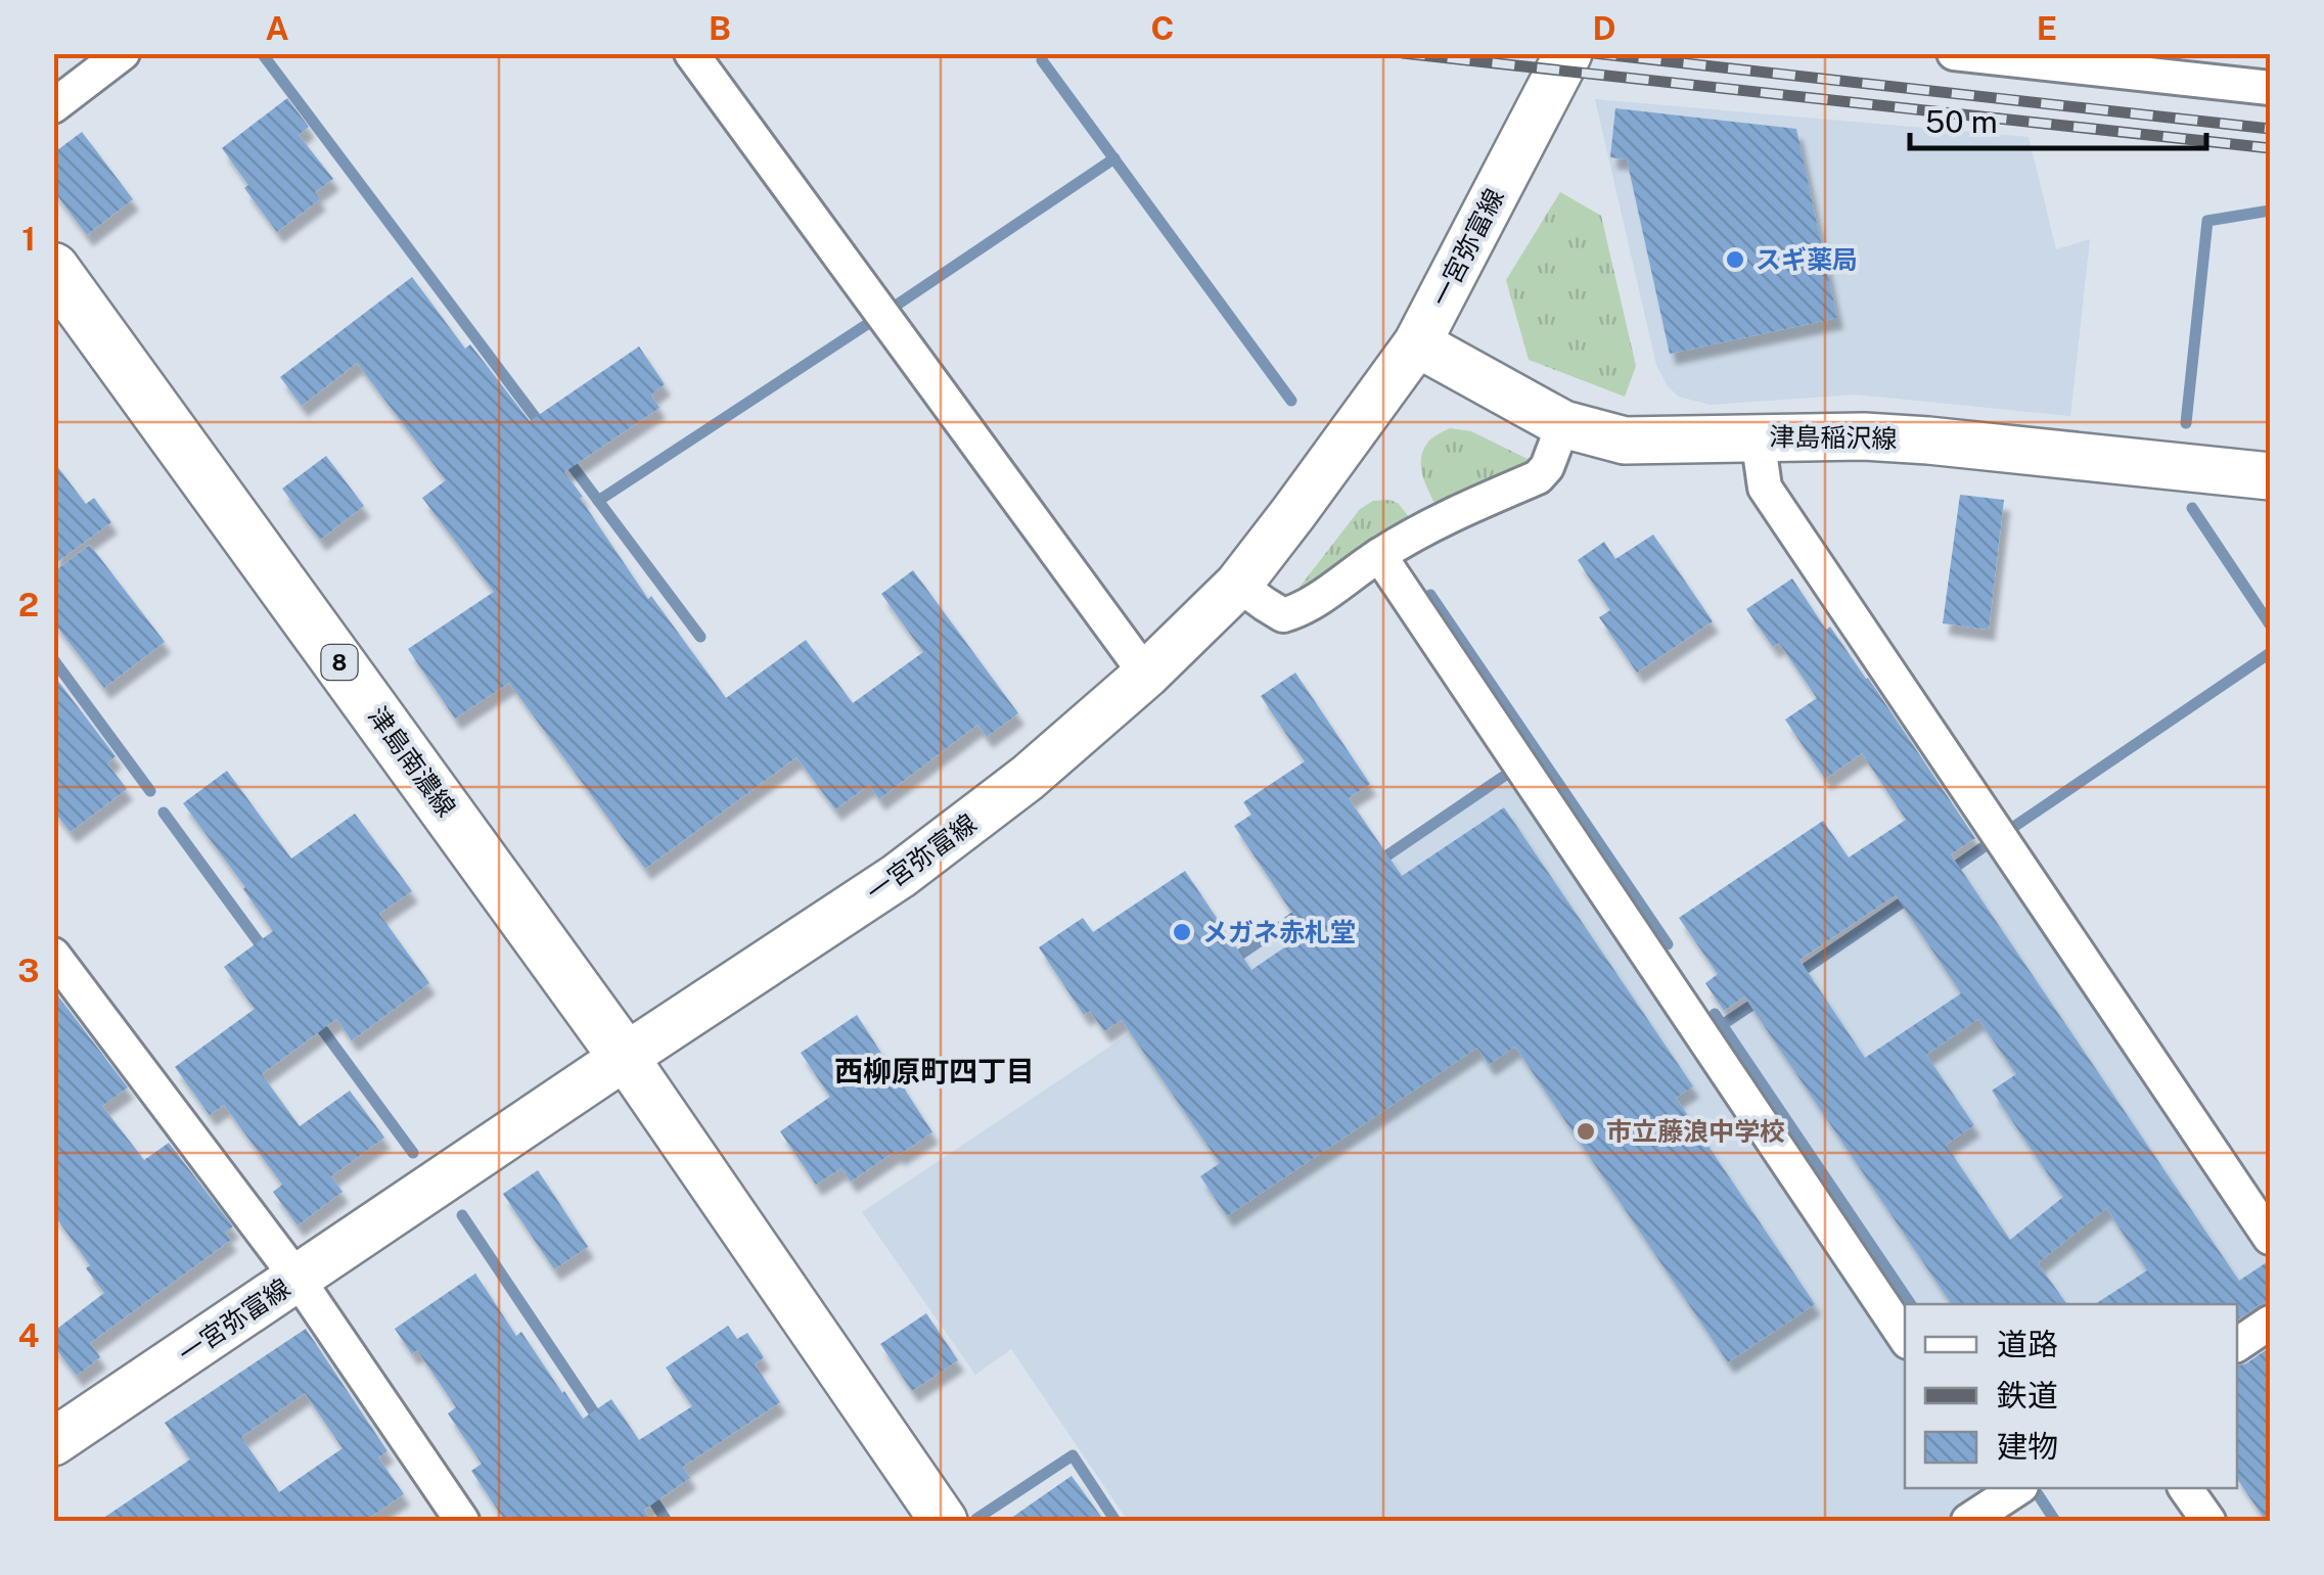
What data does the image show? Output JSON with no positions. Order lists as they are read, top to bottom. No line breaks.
{"streets":{"main road":["一宮弥富線","津島稲沢線","8","津島南濃線"]},"crossings":[["一宮弥富線","津島稲沢線"],["一宮弥富線","津島南濃線"]],"districts":["西柳原町四丁目"],"places":["スギ薬局","メガネ赤札堂","市立藤浪中学校"],"legend":["道路","鉄道","建物"],"scale_bar":"50 m","grid":{"columns":["A","B","C","D","E"],"rows":["1","2","3","4"]}}
